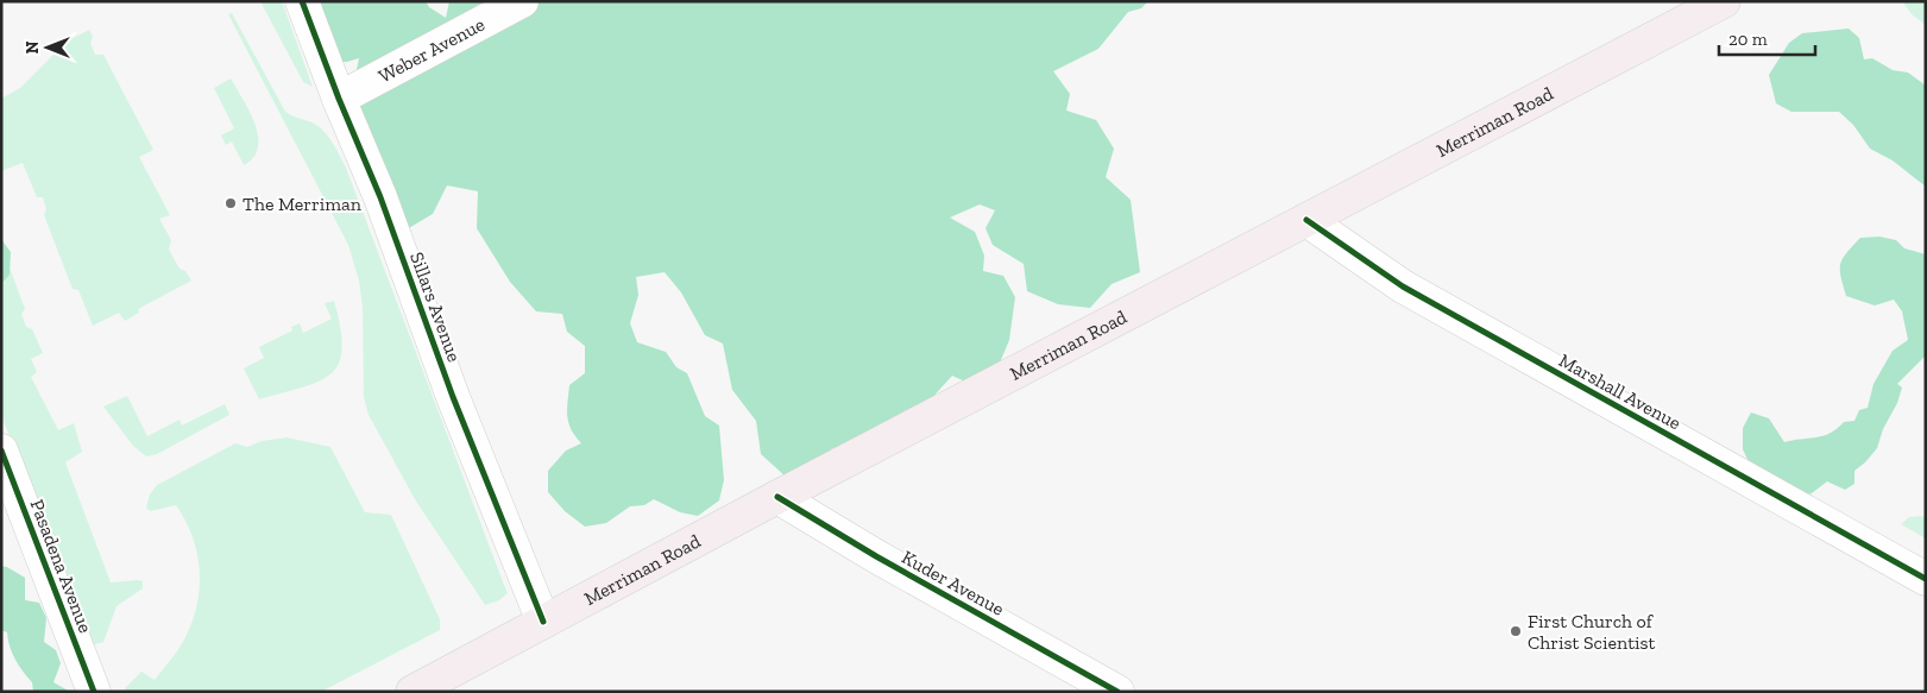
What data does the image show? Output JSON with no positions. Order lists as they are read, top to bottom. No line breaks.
{"streets":{"main road":["Merriman Road"],"street":["Weber Avenue","Sillars Avenue","Marshall Avenue","Pasadena Avenue","Kuder Avenue"]},"crossings":[["Weber Avenue","Sillars Avenue"],["Merriman Road","Sillars Avenue"],["Merriman Road","Marshall Avenue"],["Merriman Road","Kuder Avenue"]],"places":["The Merriman","First Church of Christ Scientist"],"scale_bar":"20 m","north":"left"}
